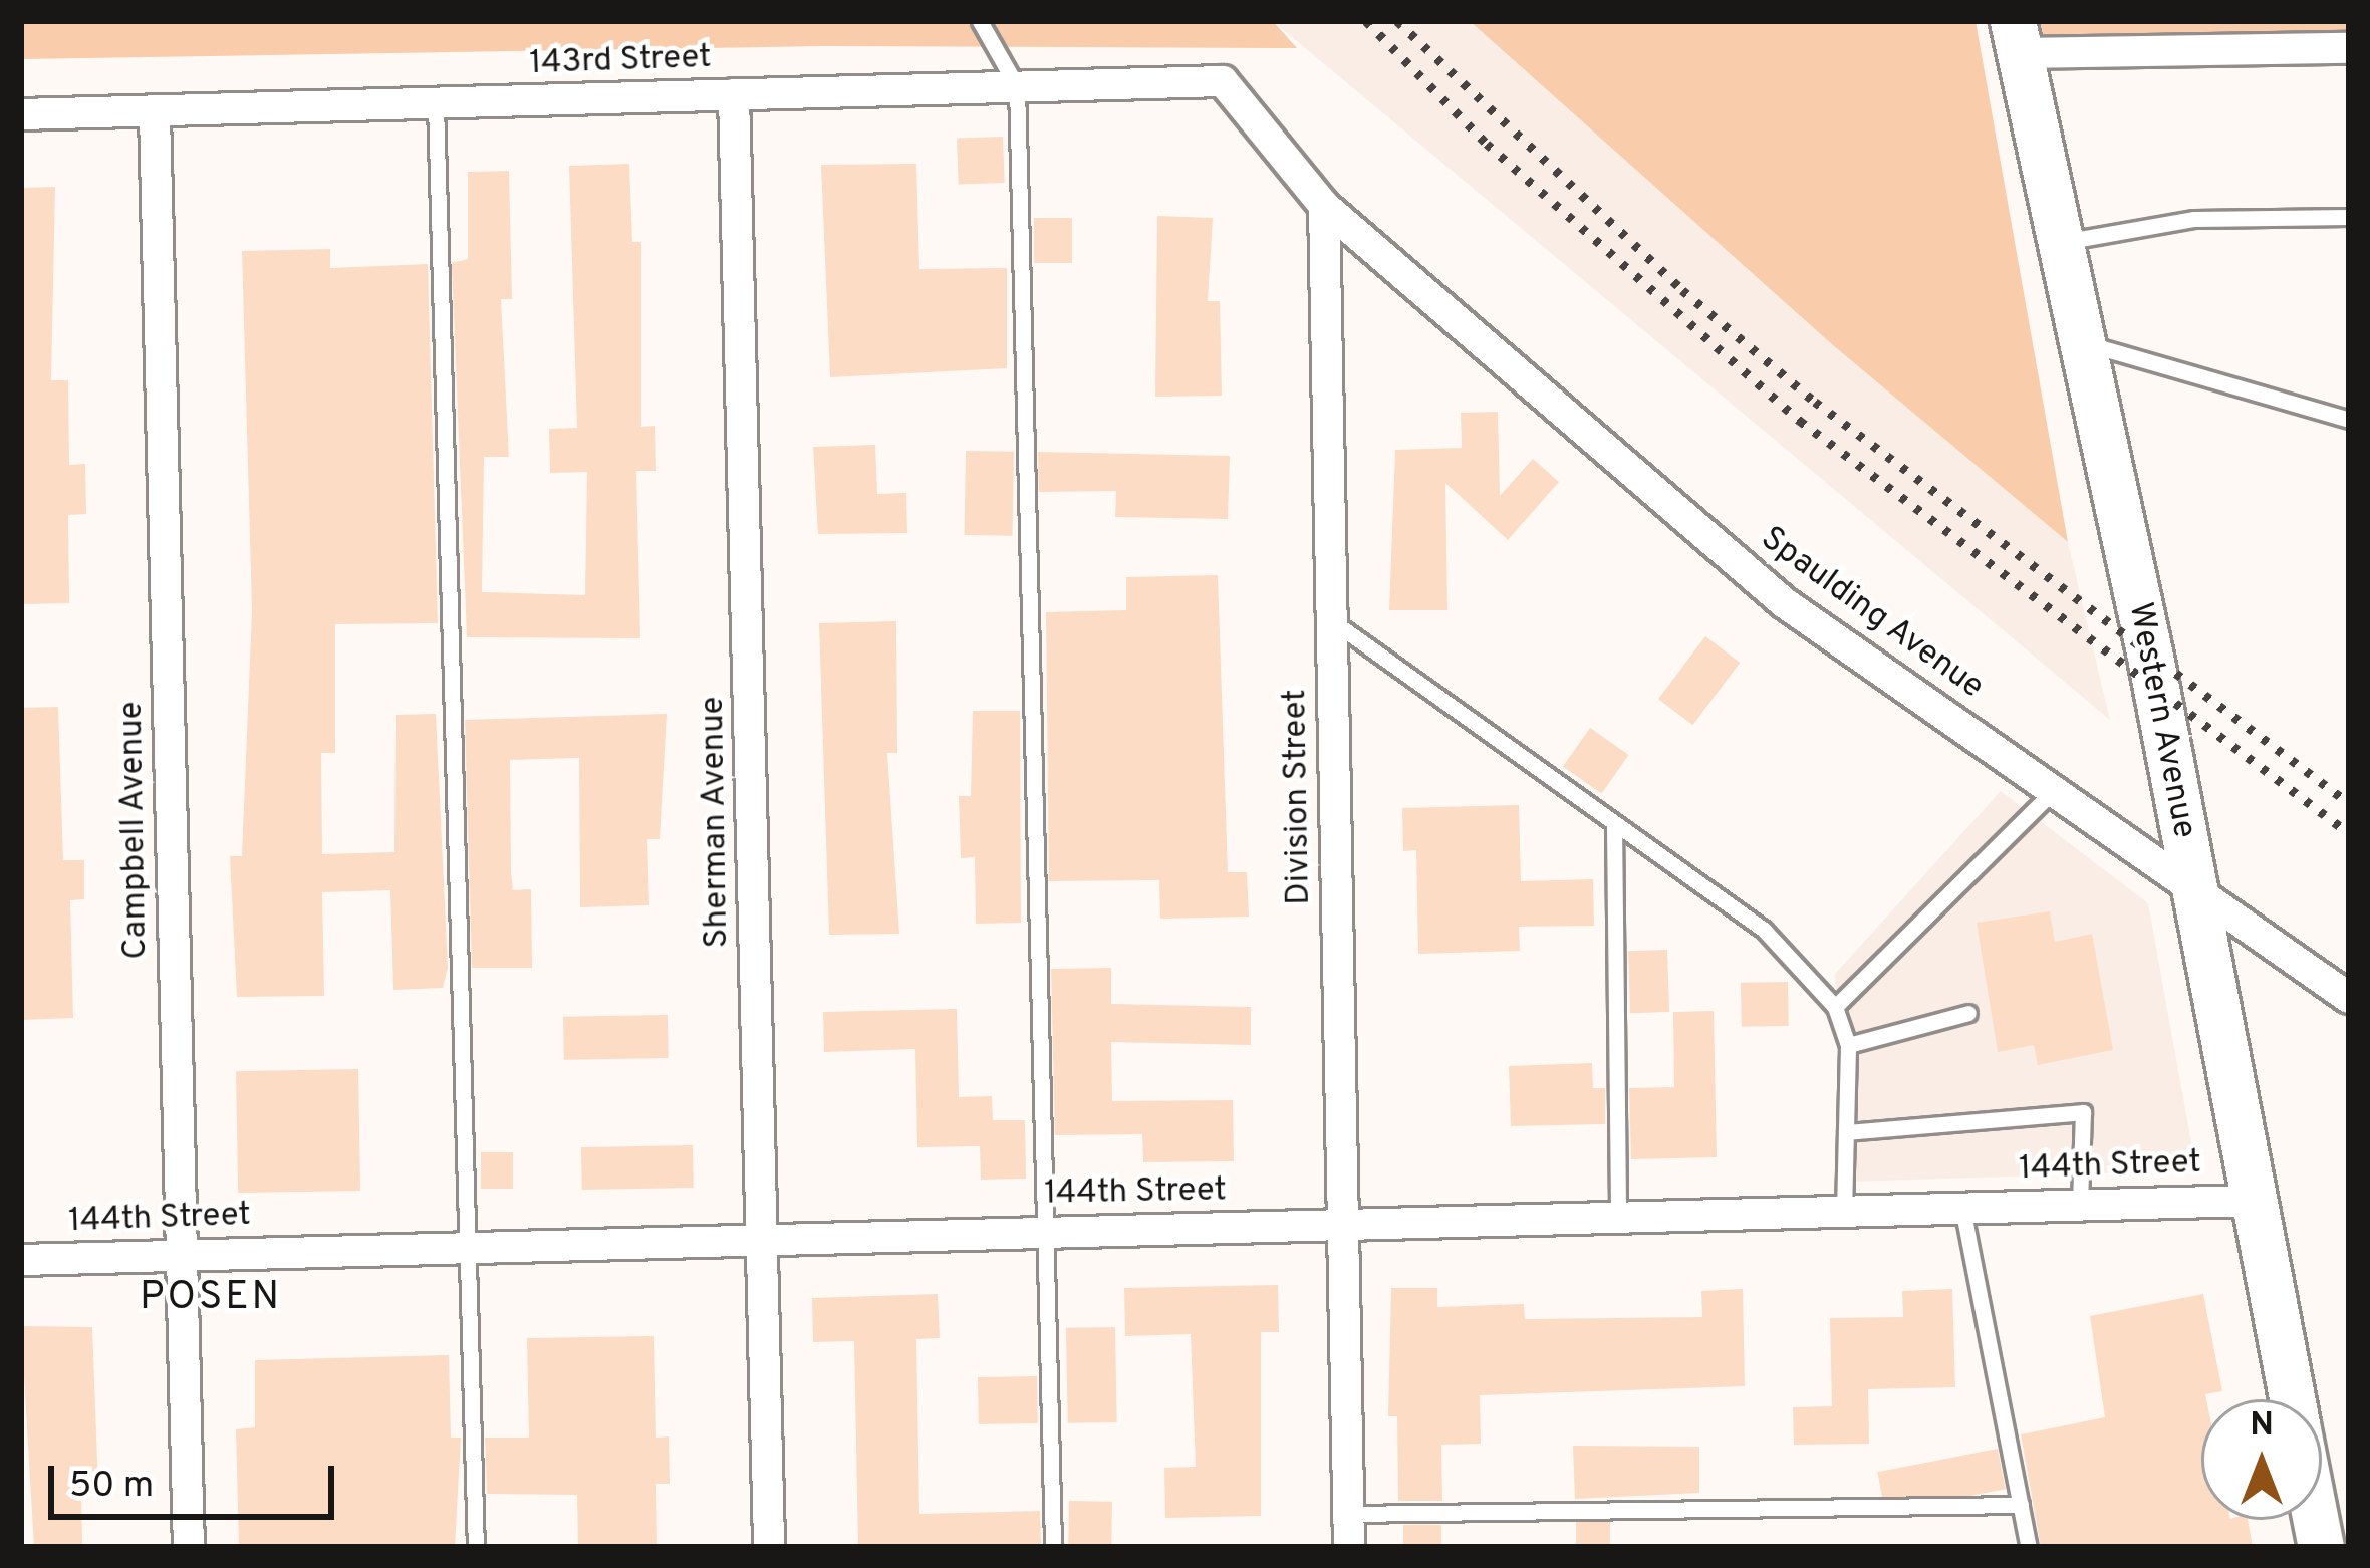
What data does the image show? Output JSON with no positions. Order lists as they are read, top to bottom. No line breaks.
{"streets":{"main road":["Western Avenue"],"street":["143rd Street","Spaulding Avenue","Division Street","Sherman Avenue","Campbell Avenue","144th Street"]},"crossings":[["143rd Street","Spaulding Avenue"],["143rd Street","Division Street"],["143rd Street","Sherman Avenue"],["143rd Street","Campbell Avenue"],["Spaulding Avenue","Western Avenue"],["Spaulding Avenue","Division Street"],["Western Avenue","144th Street"],["Division Street","144th Street"],["Sherman Avenue","144th Street"],["Campbell Avenue","144th Street"]],"districts":["POSEN"],"scale_bar":"50 m","north":"top"}
